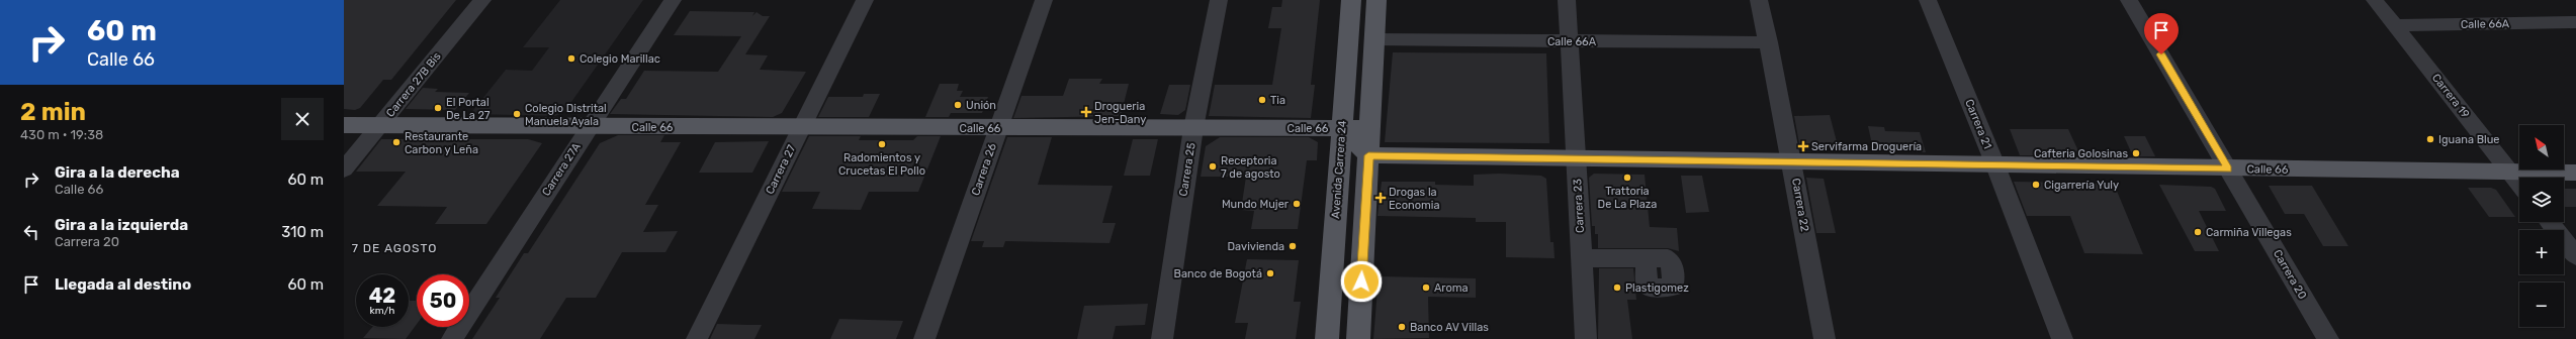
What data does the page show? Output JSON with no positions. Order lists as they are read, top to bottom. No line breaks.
{"streets":{"main road":["Calle 66","Avenida Carrera 24"],"street":["Calle 66A","Carrera 27B Bis","Carrera 19","Carrera 21","Carrera 27A","Carrera 27","Carrera 26","Carrera 25","Carrera 22","Carrera 23","Carrera 20"]},"crossings":[["Calle 66A","Carrera 19"],["Calle 66A","Carrera 22"],["Calle 66A","Carrera 23"],["Carrera 27B Bis","Calle 66"],["Carrera 19","Calle 66"],["Carrera 21","Calle 66"],["Calle 66","Carrera 27A"],["Calle 66","Carrera 27"],["Calle 66","Carrera 26"],["Calle 66","Carrera 25"],["Calle 66","Avenida Carrera 24"],["Calle 66","Carrera 22"],["Calle 66","Carrera 23"],["Calle 66","Carrera 20"]],"districts":["7 DE AGOSTO"],"places":{"other":["Colegio Marillac","Tia","Unión","El Portal De La 27","Colegio Distrital Manuela Ayala","Iguana Blue","Restaurante Carbon y Leña","Radomientos y Crucetas El Pollo","Cafteria Golosinas","Receptoria 7 de agosto","Trattoria De La Plaza","Cigarrería Yuly","Mundo Mujer","Carmiña Villegas","Davivienda","Banco de Bogotá","Aroma","Plastigomez","Banco AV Villas"],"health":["Drogueria Jen-Dany","Servifarma Droguería","Drogas la Economia"]},"north":"top left","page":{"turn":["60 m","Calle 66"],"heading":["2 min","430 m · 19:38"],"map_buttons":["+","−"],"list":[{"name":"Gira a la derecha","note":"Calle 66","value":"60 m"},{"name":"Gira a la izquierda","note":"Carrera 20","value":"310 m"},{"name":"Llegada al destino","value":"60 m"}],"speed":"42 km/h","limit":"50"}}
